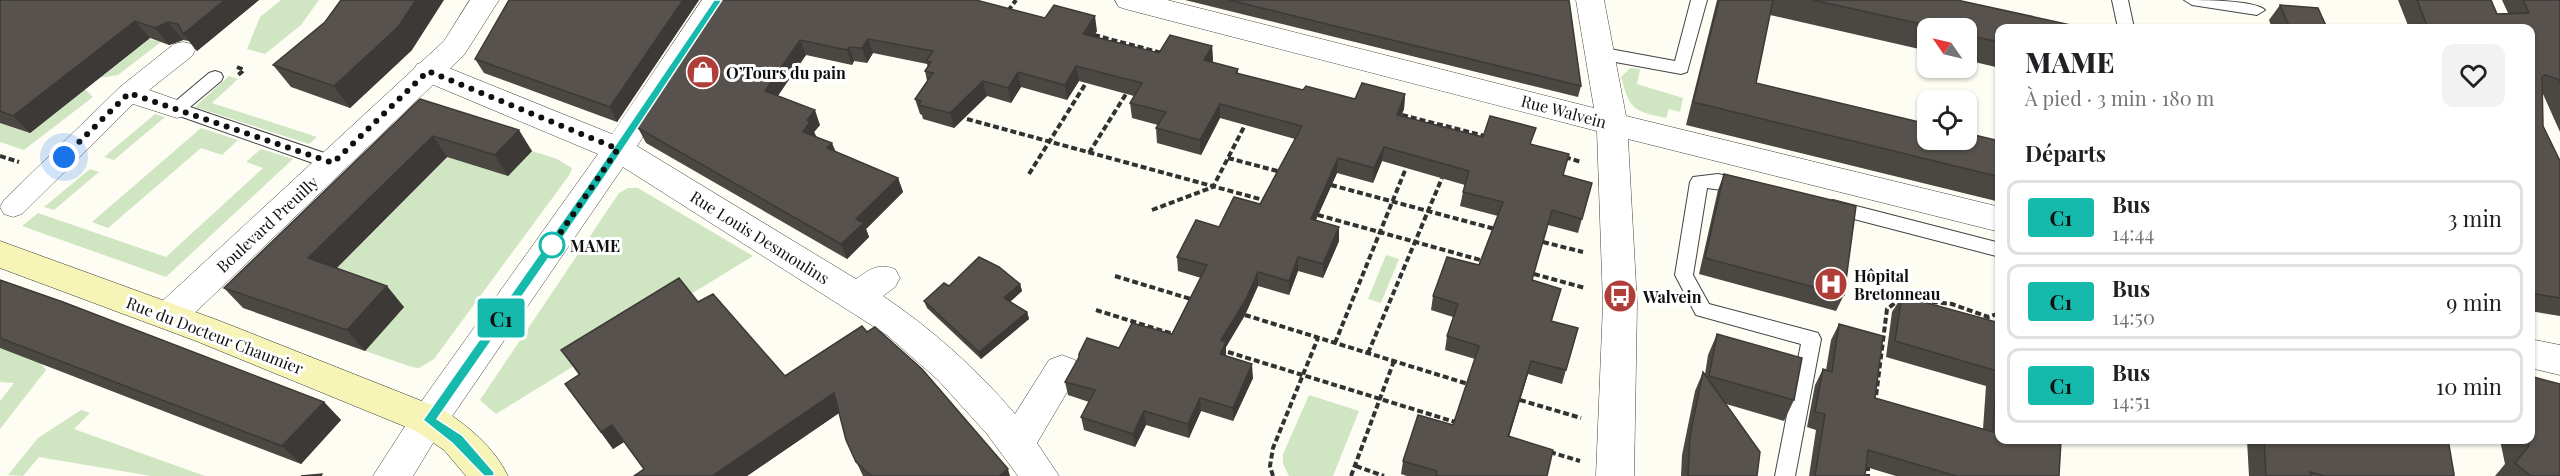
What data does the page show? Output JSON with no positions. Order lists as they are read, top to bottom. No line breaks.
{"streets":{"main road":["Rue du Docteur Chaumier"],"street":["Rue Walvein","Boulevard Preuilly","Rue Louis Desmoulins"]},"crossings":[["Boulevard Preuilly","Rue Louis Desmoulins"],["Boulevard Preuilly","Rue du Docteur Chaumier"]],"places":{"shop":["O’Tours du pain"],"other":["MAME"],"hospital":["Hôpital Bretonneau"],"bus stop":["Walvein"]},"lines":["bus line C1"],"north":"top left","page":{"on_map":"C1","heading":[["MAME","À pied · 3 min · 180 m"],"Départs"],"list":[{"mark":"C1","name":"Bus","note":"14:44","value":"3 min"},{"mark":"C1","name":"Bus","note":"14:50","value":"9 min"},{"mark":"C1","name":"Bus","note":"14:51","value":"10 min"}]}}
